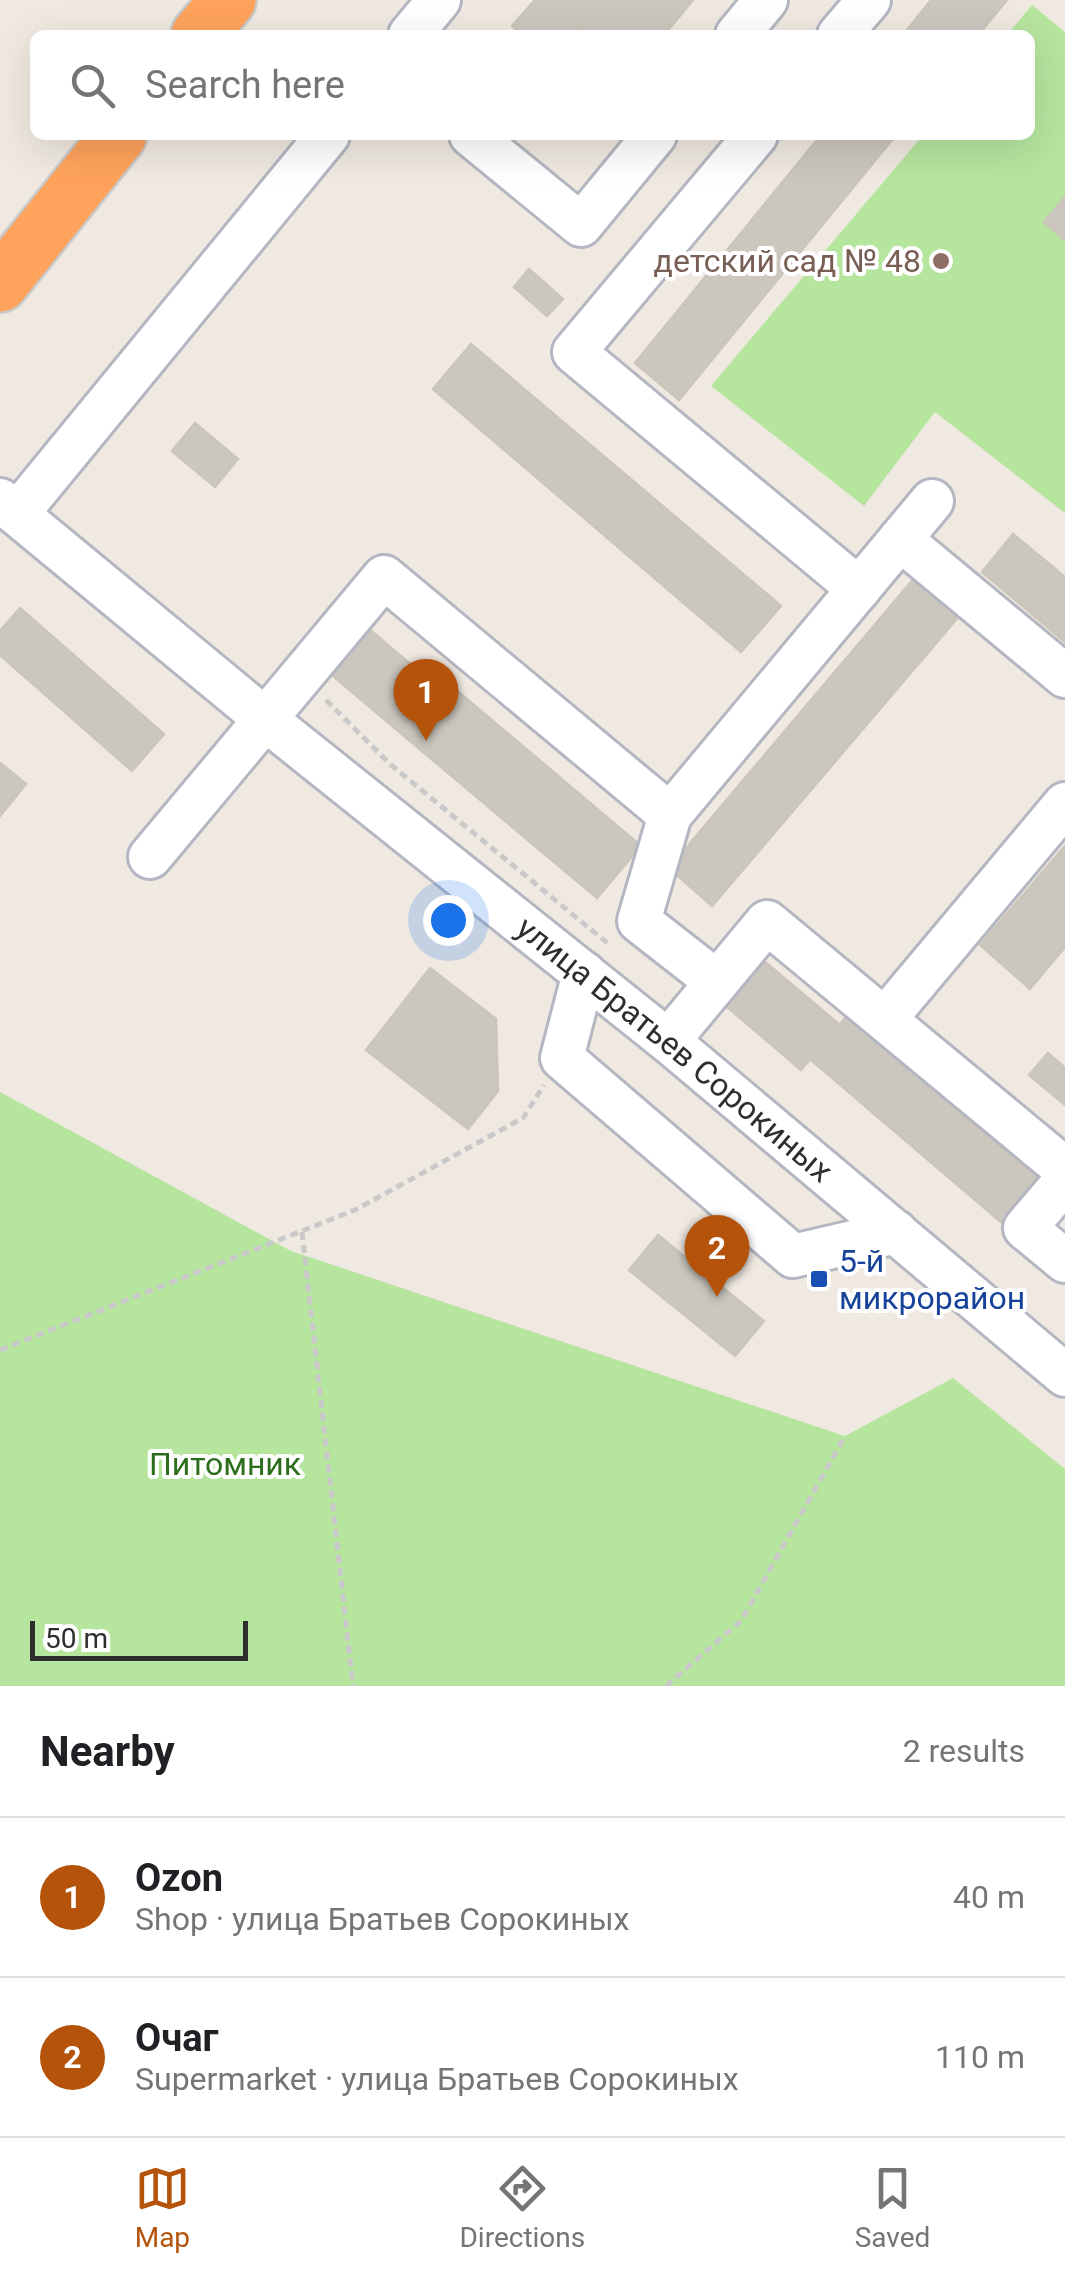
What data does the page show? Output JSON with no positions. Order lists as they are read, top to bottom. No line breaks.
{"streets":{"street":["улица Братьев Сорокиных"]},"parks":["Питомник"],"places":{"other":["детский сад № 48"],"transit":["5-й микрорайон"]},"scale_bar":"50 m","page":{"search":"Search here","pins":["1","2"],"scale":"50 m","heading":["Nearby","2 results"],"list":[{"mark":"1","name":"Ozon","note":"Shop · улица Братьев Сорокиных","value":"40 m"},{"mark":"2","name":"Очаг","note":"Supermarket · улица Братьев Сорокиных","value":"110 m"}],"nav":["Map","Directions","Saved"]}}
